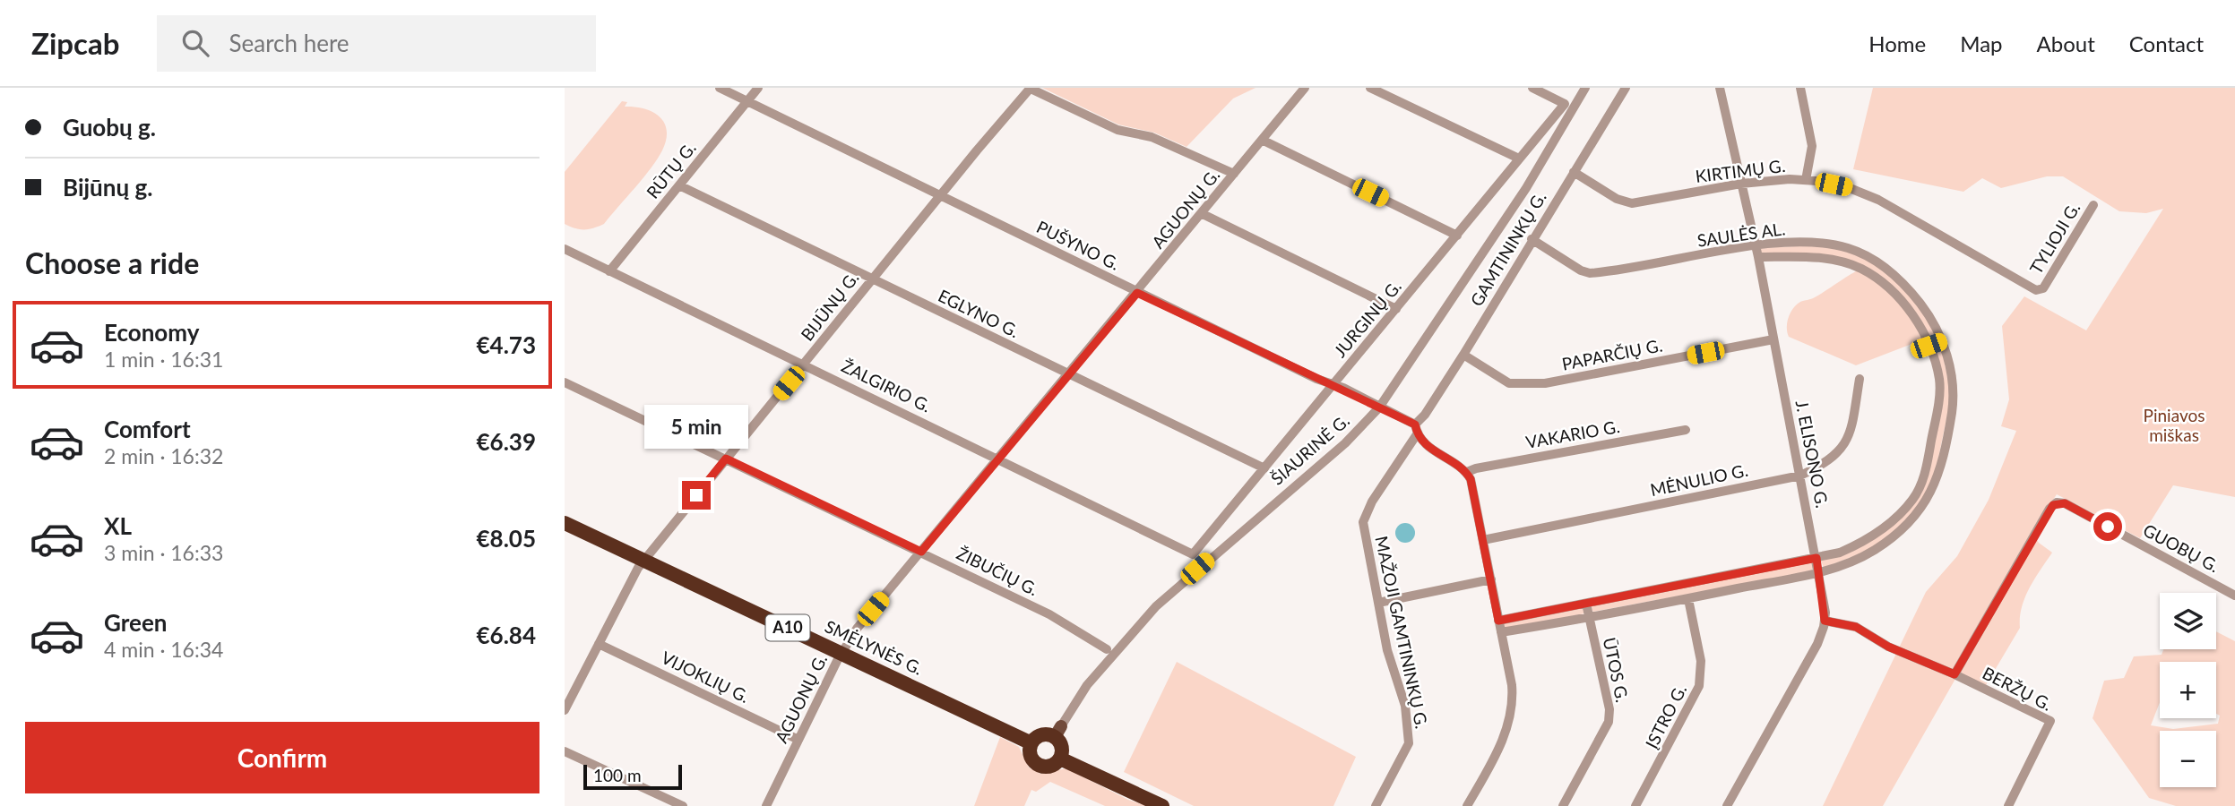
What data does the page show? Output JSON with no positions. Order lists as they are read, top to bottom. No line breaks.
{"streets":{"highway":["A10","SMĖLYNĖS G."],"street":["RŪTŲ G.","KIRTIMŲ G.","AGUONŲ G.","SAULĖS AL.","TYLIOJI G.","PUŠYNO G.","GAMTININKŲ G.","BIJŪNŲ G.","EGLYNO G.","JURGINŲ G.","PAPARČIŲ G.","ŽALGIRIO G.","VAKARIO G.","ŠIAURINĖ G.","J. ELISONO G.","MĖNULIO G.","GUOBŲ G.","ŽIBUČIŲ G.","MAŽOJI GAMTININKŲ G.","ŪTOS G.","VIJOKLIŲ G.","BERŽŲ G.","ĮSTRO G."]},"crossings":[["RŪTŲ G.","PUŠYNO G."],["RŪTŲ G.","EGLYNO G."],["RŪTŲ G.","ŽALGIRIO G."],["KIRTIMŲ G.","TYLIOJI G."],["KIRTIMŲ G.","GAMTININKŲ G."],["KIRTIMŲ G.","J. ELISONO G."],["AGUONŲ G.","PUŠYNO G."],["AGUONŲ G.","EGLYNO G."],["AGUONŲ G.","ŽALGIRIO G."],["AGUONŲ G.","ŽIBUČIŲ G."],["AGUONŲ G.","SMĖLYNĖS G."],["AGUONŲ G.","VIJOKLIŲ G."],["SAULĖS AL.","GAMTININKŲ G."],["SAULĖS AL.","J. ELISONO G."],["SAULĖS AL.","ŪTOS G."],["SAULĖS AL.","ĮSTRO G."],["PUŠYNO G.","GAMTININKŲ G."],["PUŠYNO G.","BIJŪNŲ G."],["PUŠYNO G.","JURGINŲ G."],["PUŠYNO G.","VAKARIO G."],["PUŠYNO G.","ŠIAURINĖ G."],["PUŠYNO G.","MAŽOJI GAMTININKŲ G."],["GAMTININKŲ G.","PAPARČIŲ G."],["GAMTININKŲ G.","MAŽOJI GAMTININKŲ G."],["BIJŪNŲ G.","EGLYNO G."],["BIJŪNŲ G.","ŽALGIRIO G."],["BIJŪNŲ G.","ŽIBUČIŲ G."],["BIJŪNŲ G.","SMĖLYNĖS G."],["BIJŪNŲ G.","VIJOKLIŲ G."],["EGLYNO G.","JURGINŲ G."],["JURGINŲ G.","ŽALGIRIO G."],["PAPARČIŲ G.","J. ELISONO G."],["ŠIAURINĖ G.","SMĖLYNĖS G."],["J. ELISONO G.","MĖNULIO G."],["GUOBŲ G.","BERŽŲ G."]],"parks":["Piniavos miškas"],"scale_bar":"100 m","page":{"header":"Zipcab","search":"Search here","nav":["Home","Map","About","Contact"],"banner":["Guobų g.","Bijūnų g."],"heading":"Choose a ride","list":[{"name":"Economy","note":"1 min · 16:31","value":"€4.73"},{"name":"Comfort","note":"2 min · 16:32","value":"€6.39"},{"name":"XL","note":"3 min · 16:33","value":"€8.05"},{"name":"Green","note":"4 min · 16:34","value":"€6.84"}],"bubble":"5 min","map_buttons":["+","−"],"buttons":"Confirm","scale":"100 m"}}
